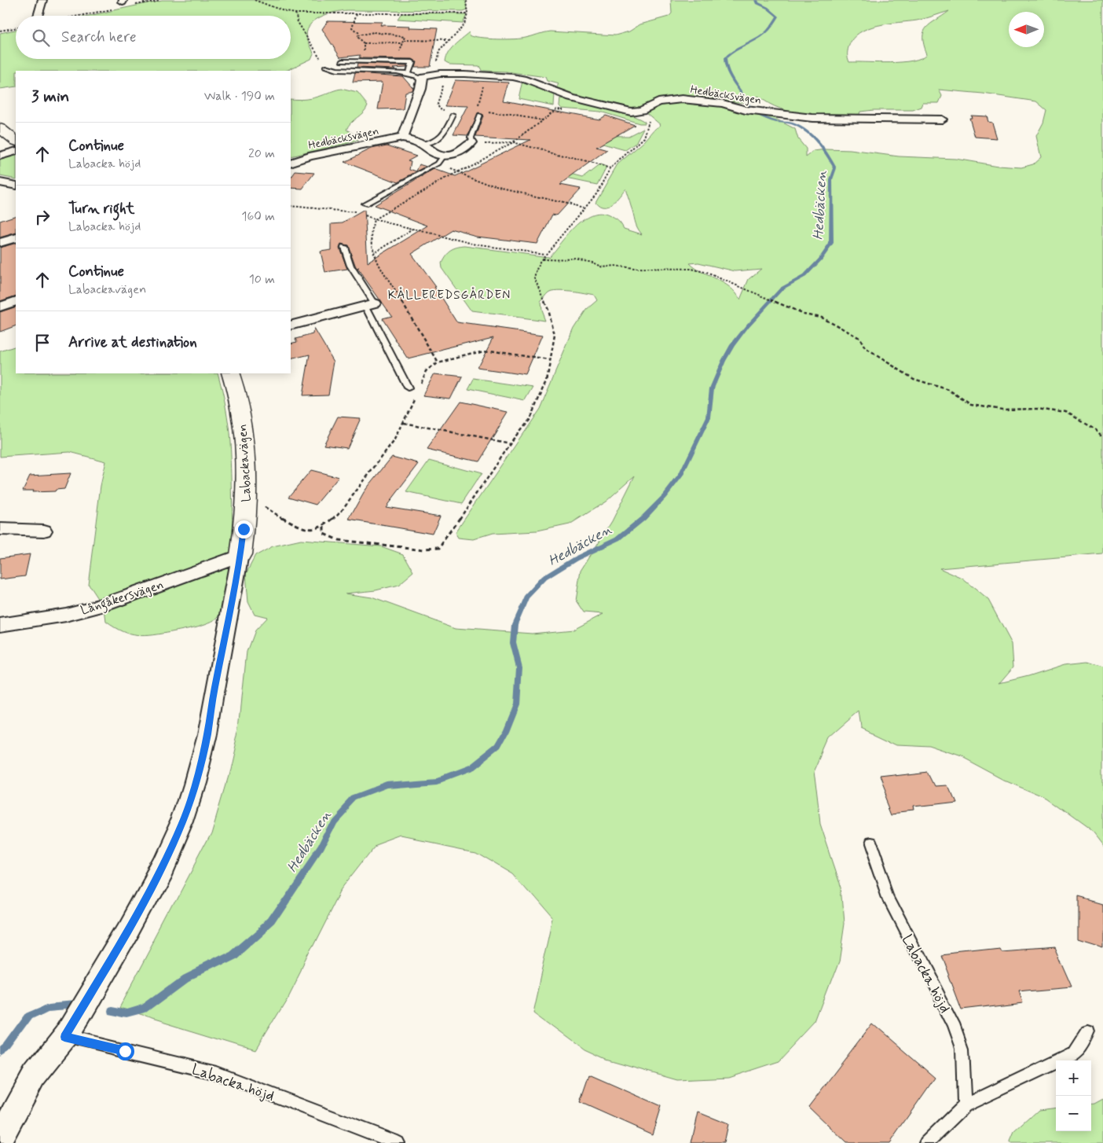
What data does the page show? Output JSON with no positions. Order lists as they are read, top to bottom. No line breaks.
{"streets":{"street":["Hedbäcksvägen","Labackavägen","Långåkersvägen"],"lane":["Labacka höjd"]},"crossings":[["Labackavägen","Långåkersvägen"]],"districts":["KÅLLEREDSGÅRDEN"],"water":["Hedbäcken"],"north":"left","page":{"search":"Search here","heading":["3 min","Walk · 190 m"],"list":[["Continue","Labacka höjd","20 m"],["Turn right","Labacka höjd","160 m"],["Continue","Labackavägen","10 m"],"Arrive at destination"],"map_buttons":["+","−"]}}
